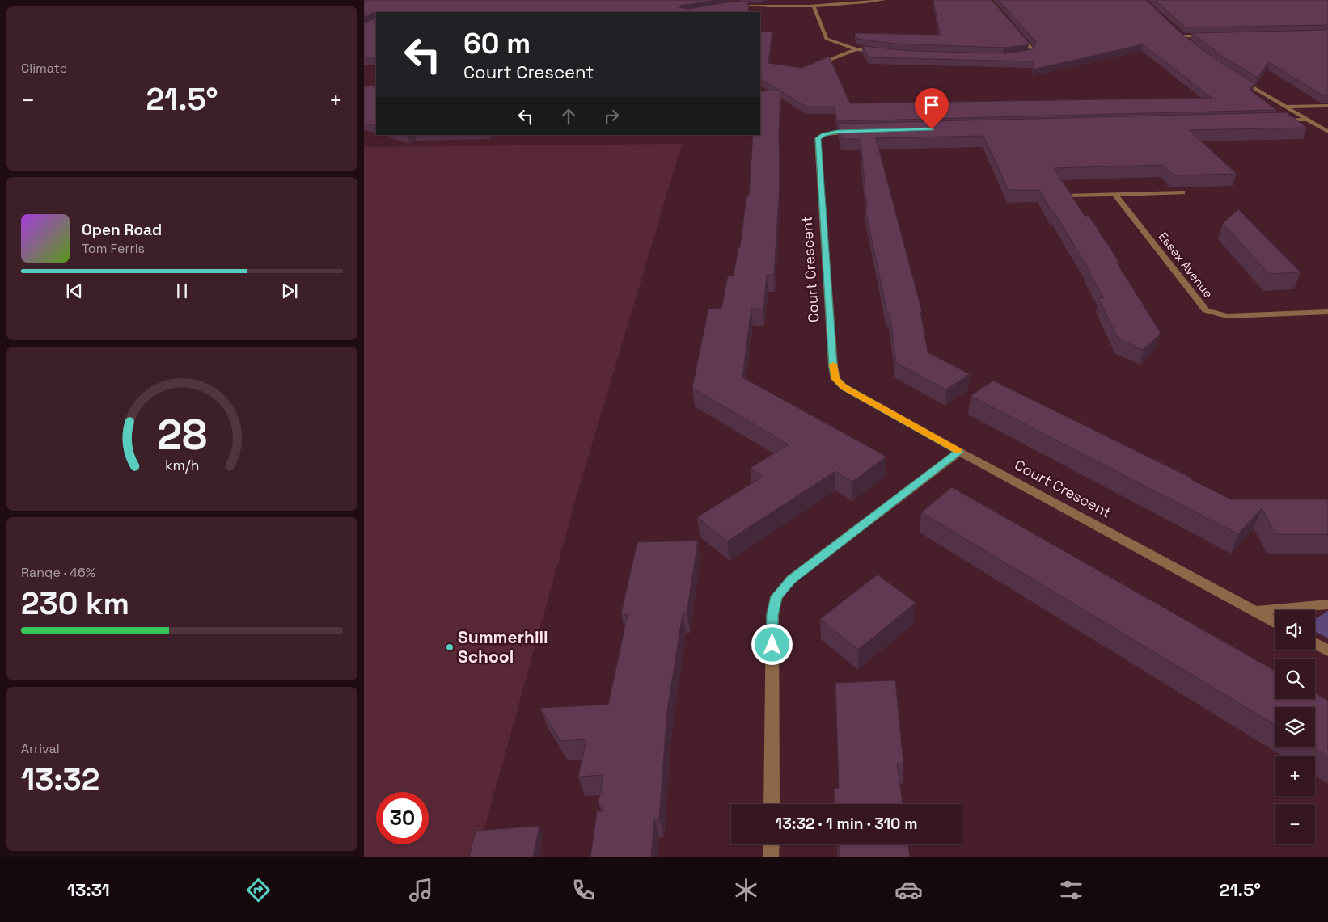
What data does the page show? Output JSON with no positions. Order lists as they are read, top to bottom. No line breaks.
{"streets":{"street":["Essex Avenue","Court Crescent"]},"places":["Summerhill School"],"page":{"tile":["Climate",["Range · 46%","230 km"],["Arrival","13:32"]],"turn":["60 m","Court Crescent"],"heat":["−","21.5°","+"],"song":["Open Road","Tom Ferris"],"map_buttons":["+","−"],"limit":"30","trip":"13:32 · 1 min · 310 m","tabs":["13:31","21.5°"],"gauge":["28","km/h"]}}
